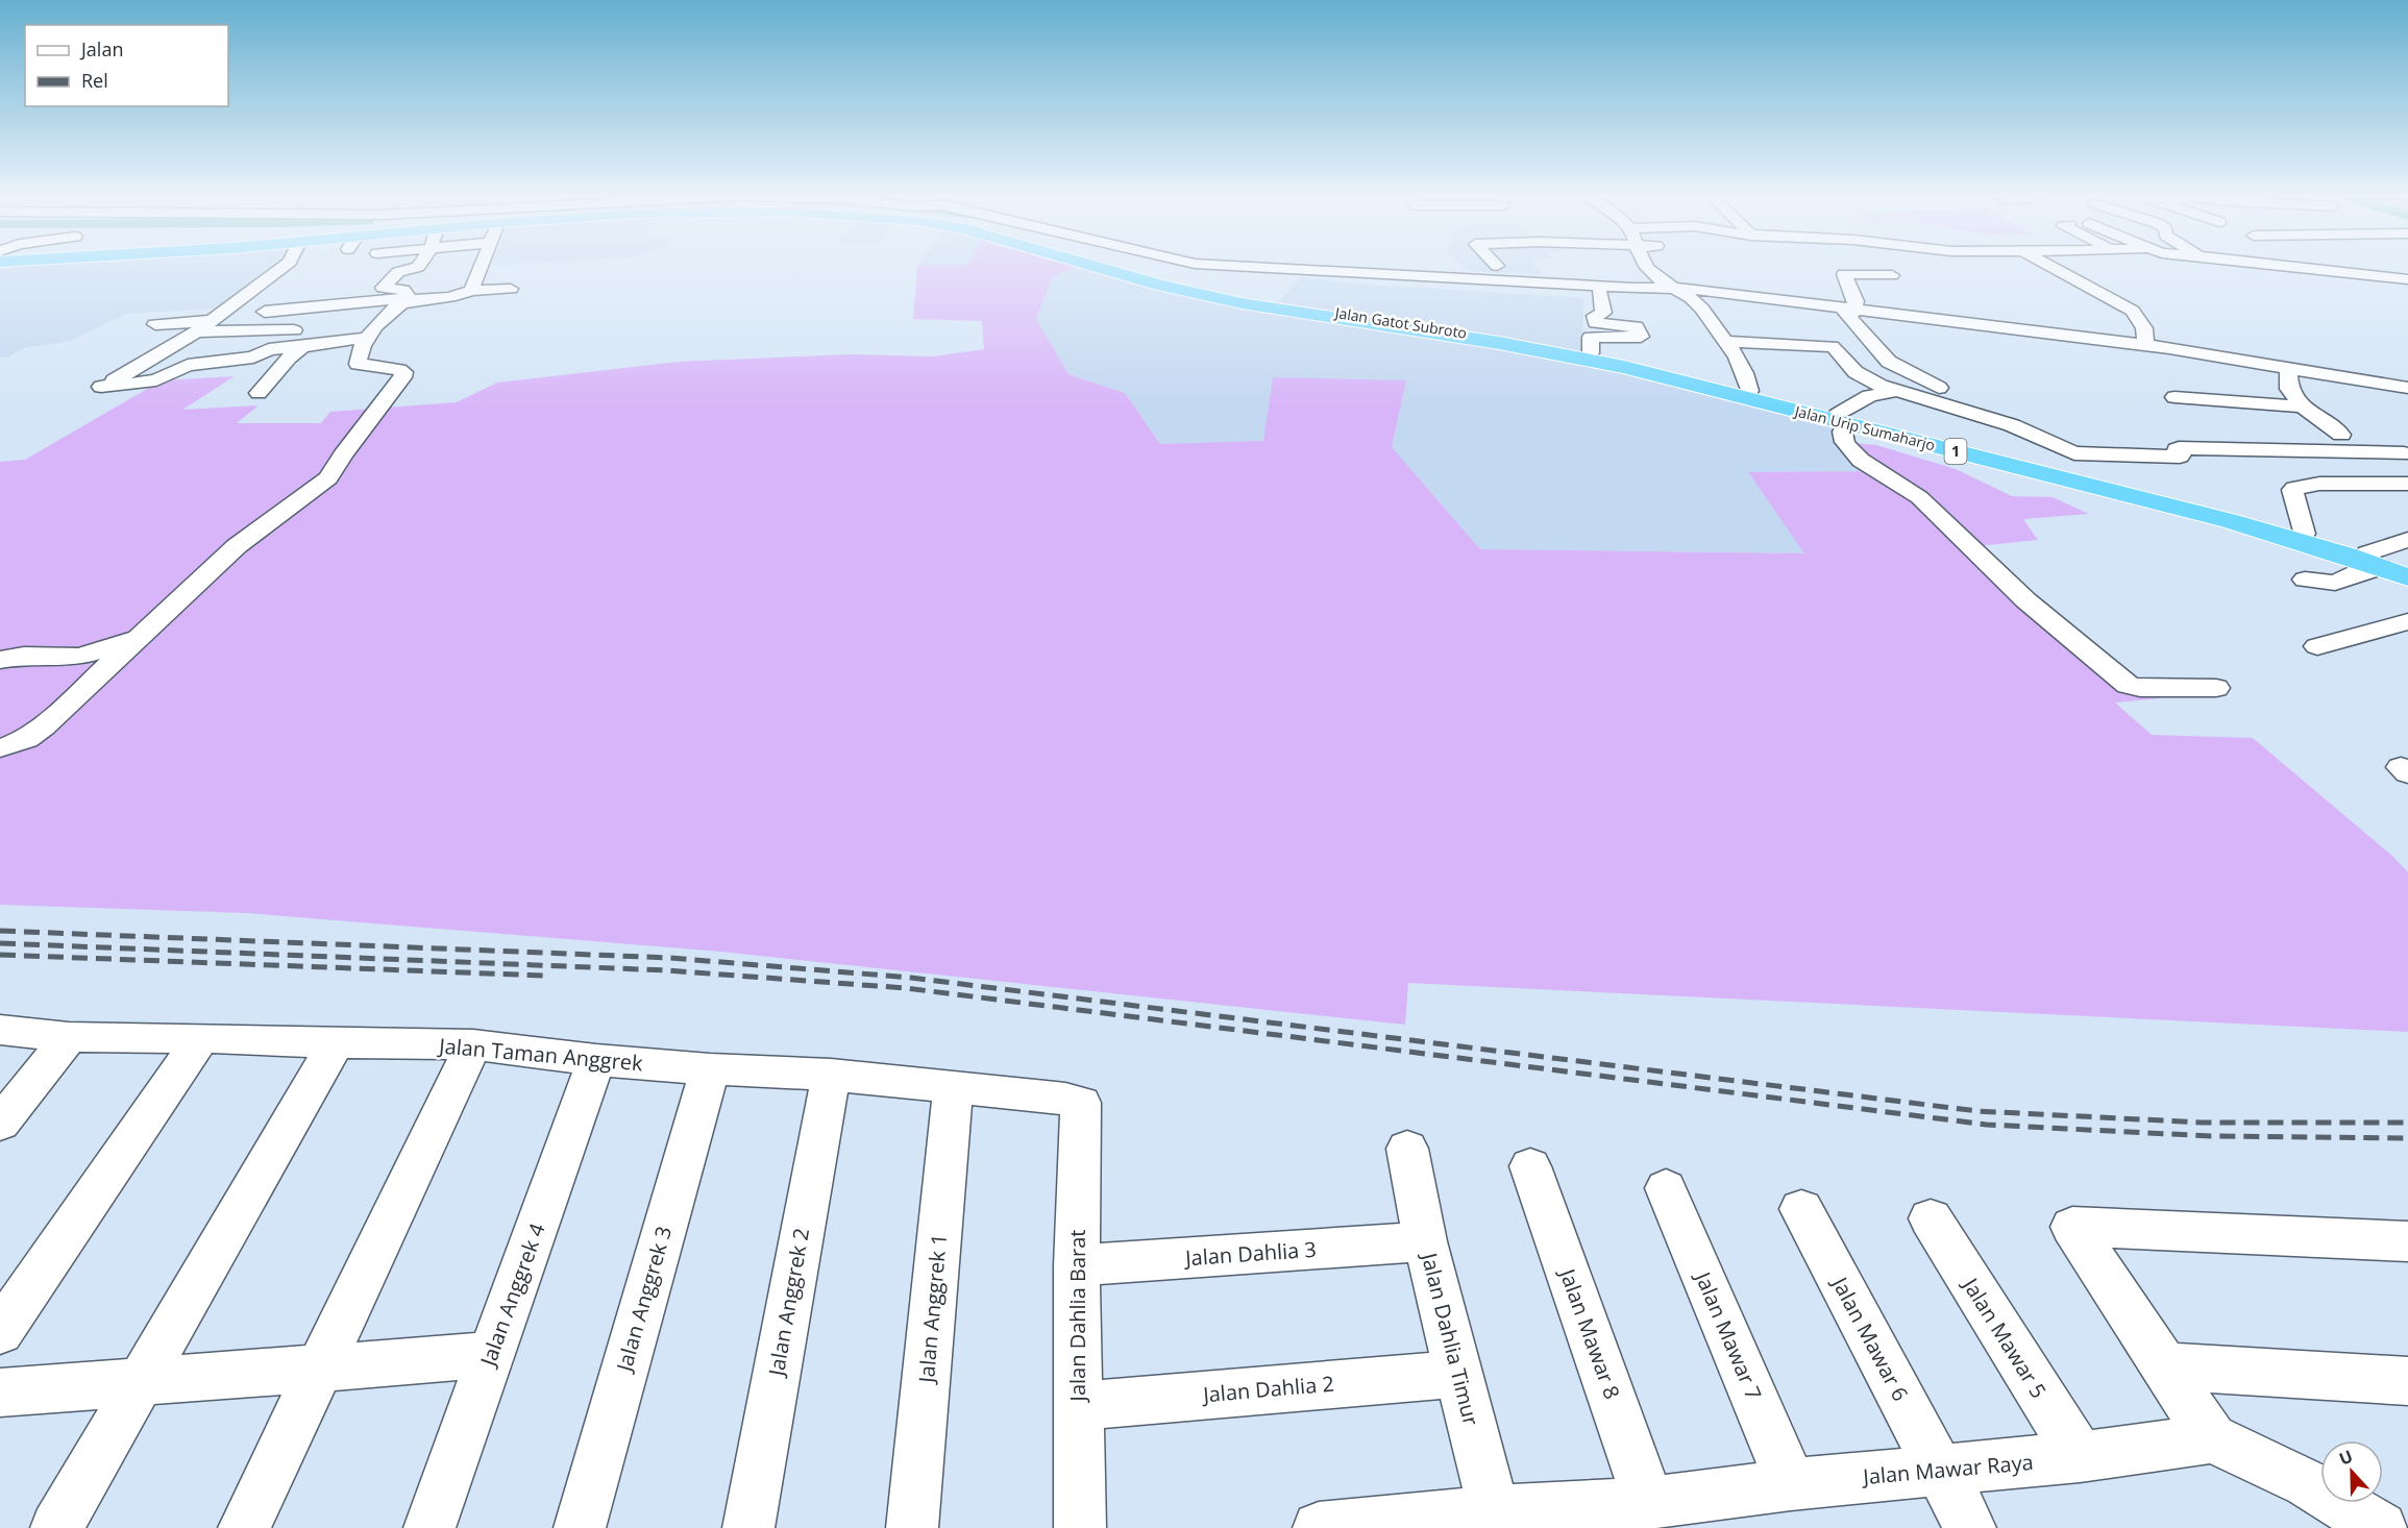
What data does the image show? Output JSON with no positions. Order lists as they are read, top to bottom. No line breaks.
{"streets":{"highway":["Jalan Gatot Subroto","Jalan Urip Sumaharjo","1"],"street":["Jalan Taman Anggrek","Jalan Dahlia 3","Jalan Anggrek 4","Jalan Anggrek 3","Jalan Anggrek 2","Jalan Anggrek 1","Jalan Dahlia Barat","Jalan Mawar 8","Jalan Mawar 7","Jalan Mawar 5","Jalan Dahlia Timur","Jalan Mawar 6","Jalan Dahlia 2","Jalan Mawar Raya"]},"crossings":[["Jalan Gatot Subroto","Jalan Urip Sumaharjo"],["Jalan Taman Anggrek","Jalan Anggrek 4"],["Jalan Taman Anggrek","Jalan Anggrek 3"],["Jalan Taman Anggrek","Jalan Anggrek 2"],["Jalan Taman Anggrek","Jalan Anggrek 1"],["Jalan Taman Anggrek","Jalan Dahlia Barat"],["Jalan Dahlia 3","Jalan Dahlia Barat"],["Jalan Dahlia 3","Jalan Dahlia Timur"],["Jalan Dahlia Barat","Jalan Dahlia 2"],["Jalan Mawar 8","Jalan Mawar Raya"],["Jalan Mawar 7","Jalan Mawar Raya"],["Jalan Mawar 5","Jalan Mawar Raya"],["Jalan Dahlia Timur","Jalan Dahlia 2"],["Jalan Dahlia Timur","Jalan Mawar Raya"],["Jalan Mawar 6","Jalan Mawar Raya"]],"legend":["Jalan","Rel"],"north":"top"}
